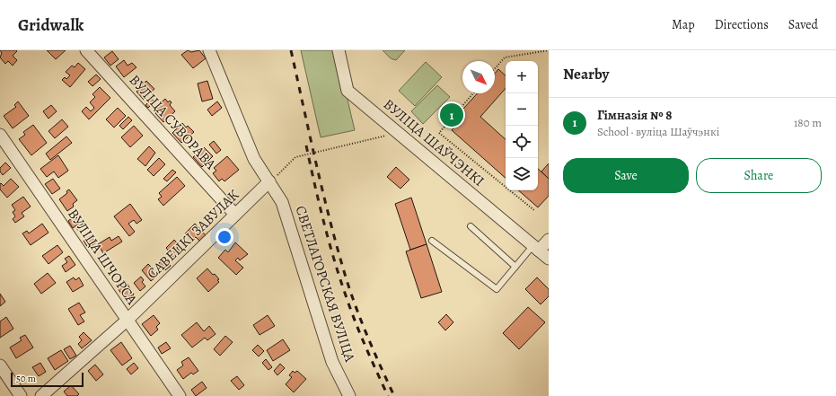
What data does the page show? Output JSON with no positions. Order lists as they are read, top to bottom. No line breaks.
{"streets":{"street":["ВУЛІЦА СУВОРАВА","ВУЛІЦА ШАЎЧЭНКІ","САВЕЦКІ ЗАВУЛАК","ВУЛІЦА ШЧОРСА","СВЕТЛАГОРСКАЯ ВУЛІЦА"]},"crossings":[["ВУЛІЦА СУВОРАВА","САВЕЦКІ ЗАВУЛАК"],["САВЕЦКІ ЗАВУЛАК","ВУЛІЦА ШЧОРСА"],["САВЕЦКІ ЗАВУЛАК","СВЕТЛАГОРСКАЯ ВУЛІЦА"]],"scale_bar":"50 m","north":"bottom right","page":{"header":"Gridwalk","nav":["Map","Directions","Saved"],"heading":"Nearby","map_buttons":["+","−"],"list":[{"mark":"1","name":"Гімназія № 8","note":"School · вуліца Шаўчэнкі","value":"180 m"}],"pins":"1","buttons":["Save","Share"],"scale":"50 m"}}
